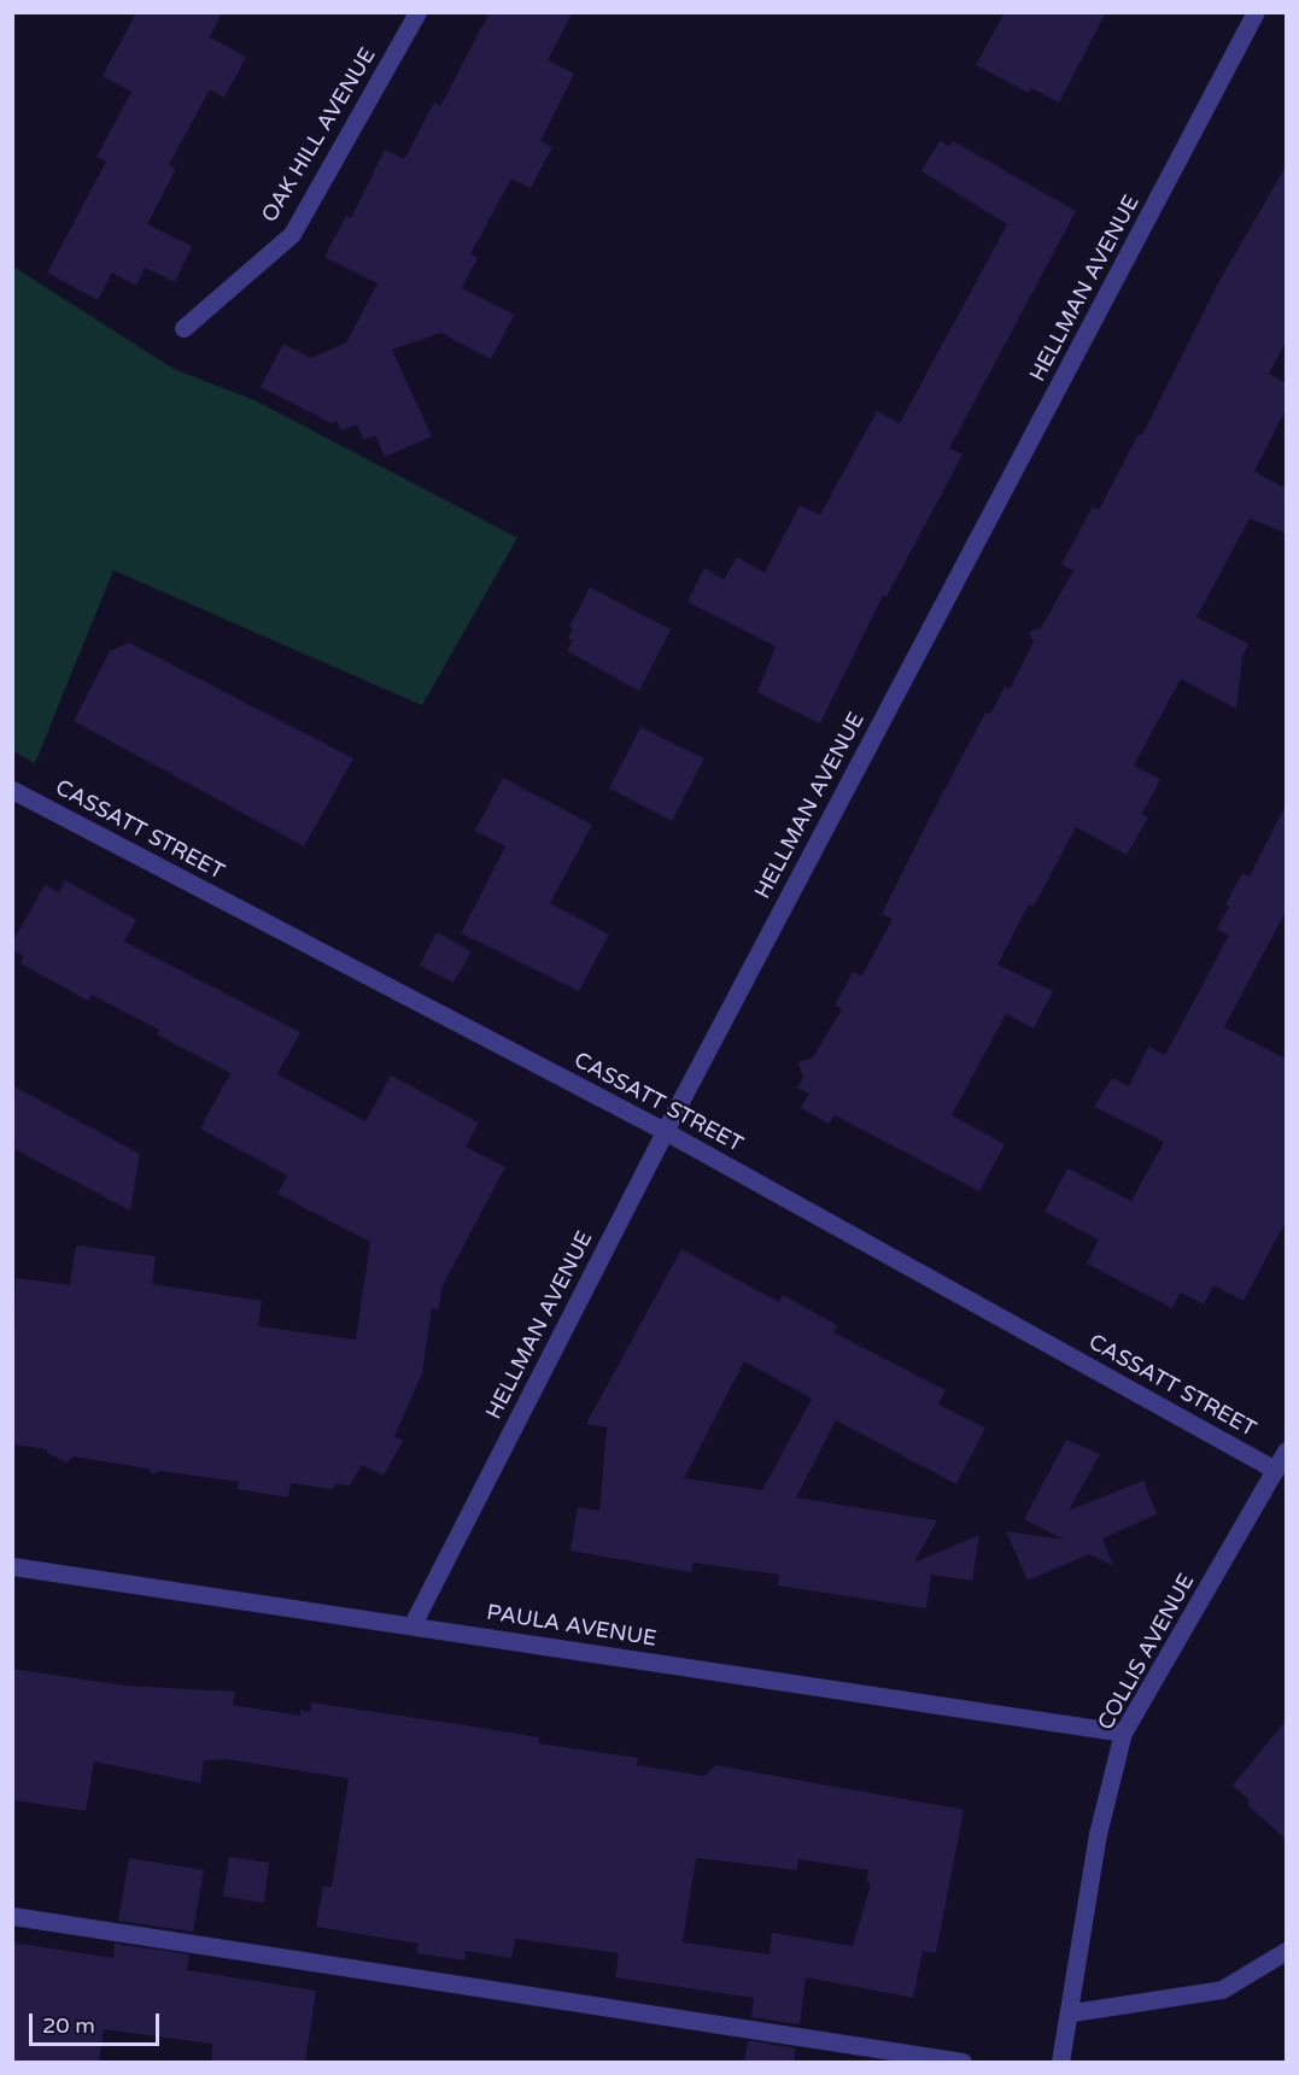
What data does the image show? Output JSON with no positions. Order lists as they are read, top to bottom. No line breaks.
{"streets":{"street":["OAK HILL AVENUE","HELLMAN AVENUE","CASSATT STREET","PAULA AVENUE","COLLIS AVENUE"]},"crossings":[["HELLMAN AVENUE","CASSATT STREET"],["HELLMAN AVENUE","PAULA AVENUE"],["CASSATT STREET","COLLIS AVENUE"],["PAULA AVENUE","COLLIS AVENUE"]],"scale_bar":"20 m"}
